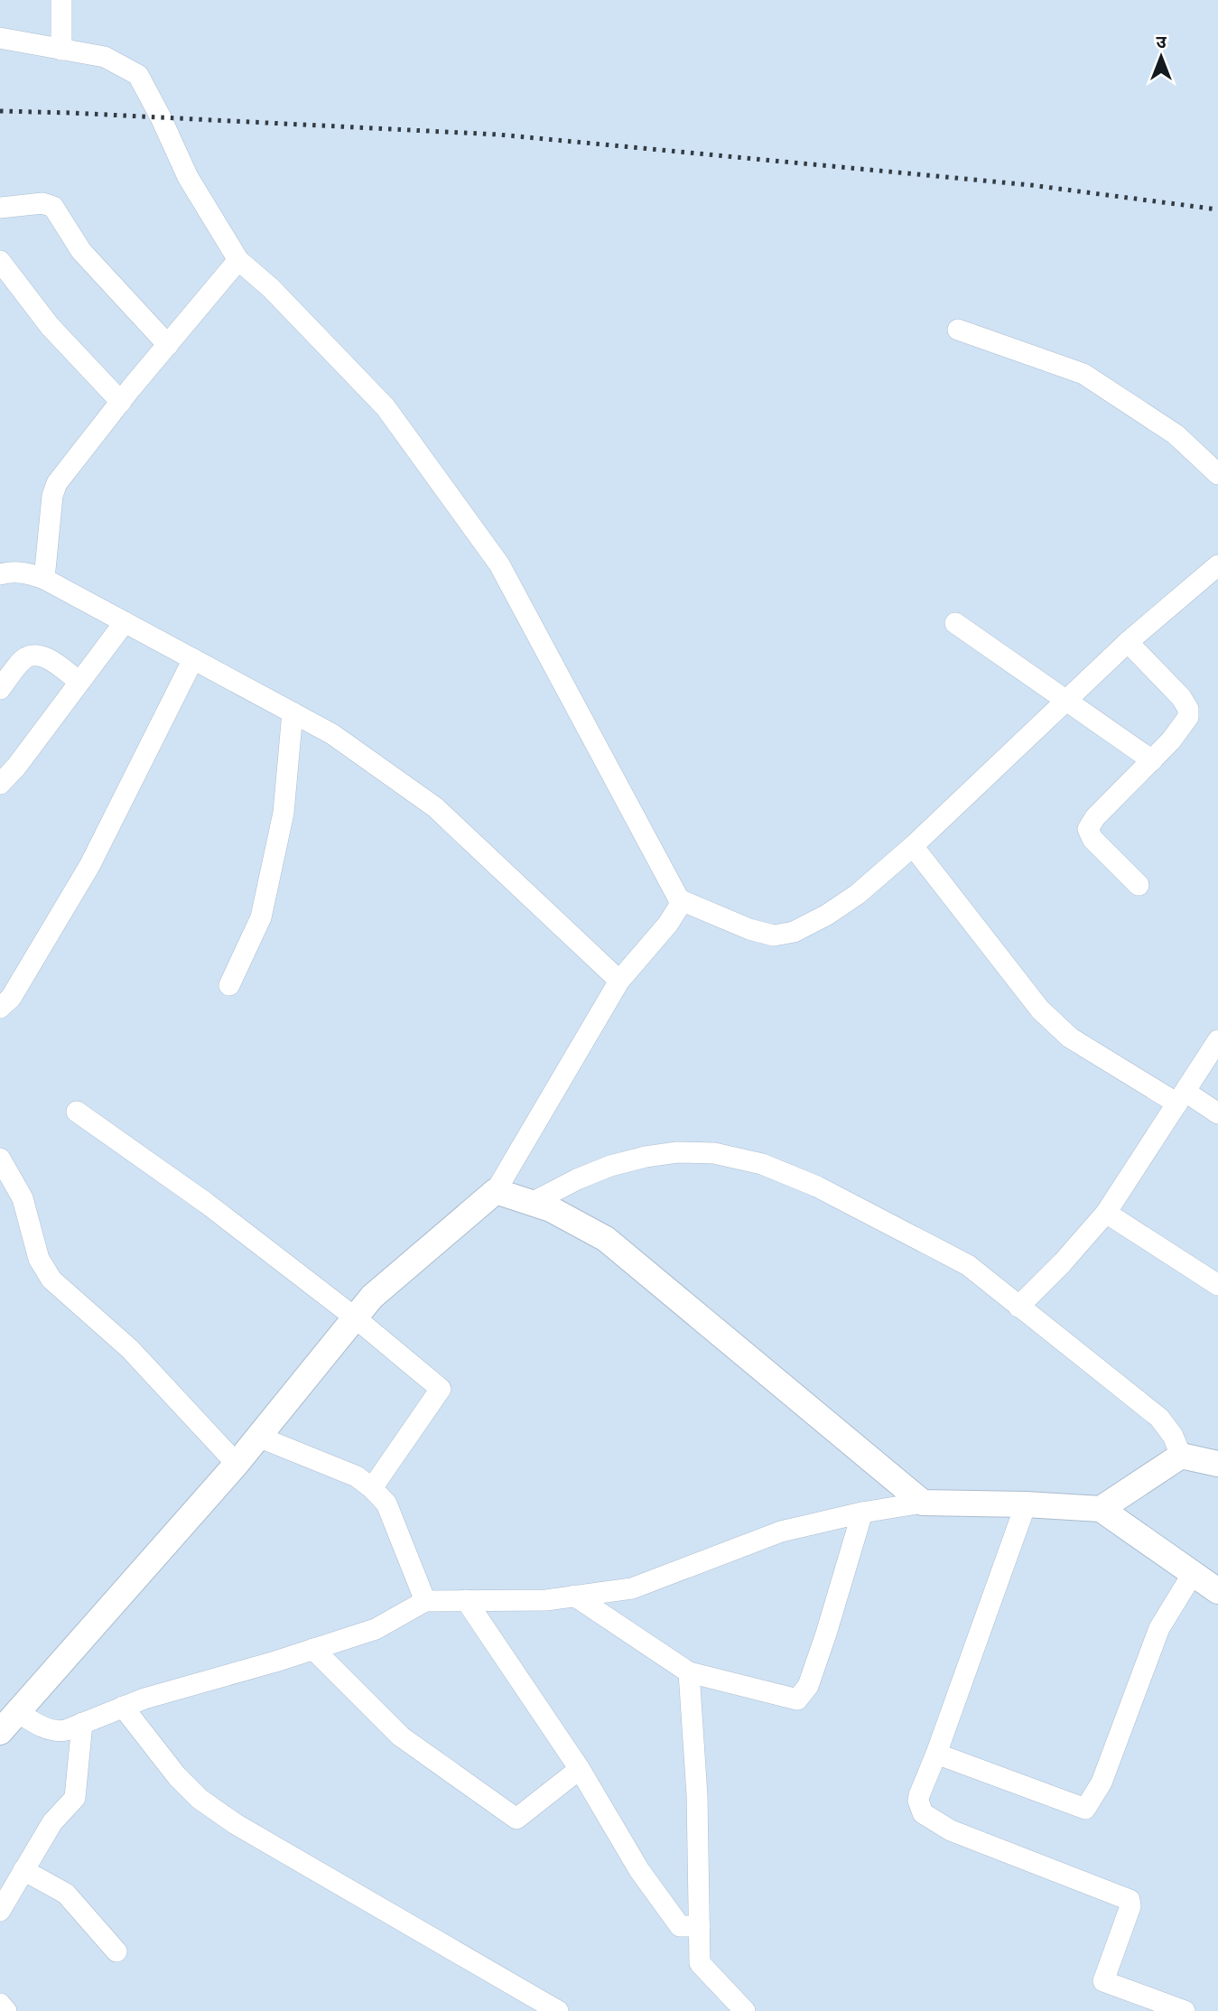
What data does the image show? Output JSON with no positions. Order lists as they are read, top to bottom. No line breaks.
{"north":"top"}
